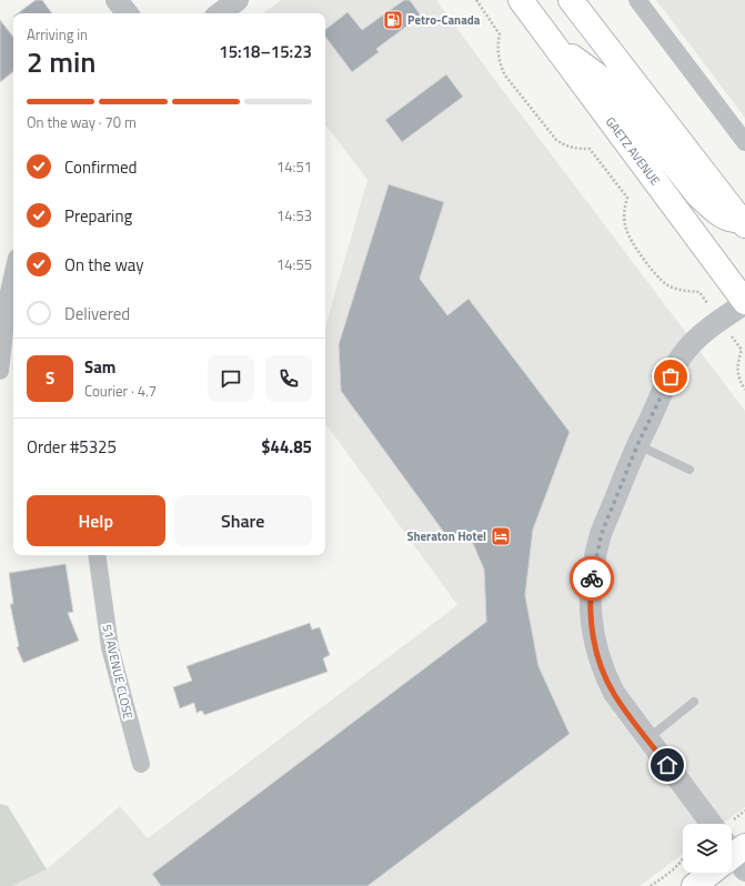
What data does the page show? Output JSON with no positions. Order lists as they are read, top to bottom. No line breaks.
{"streets":{"main road":["GAETZ AVENUE"],"street":["51 AVENUE CLOSE"]},"places":{"fuel station":["Petro-Canada"],"hotel":["Sheraton Hotel"]},"page":{"heading":["2 min","Arriving in","15:18–15:23"],"panel":["Sam","Courier · 4.7","Order #5325","$44.85"],"bar":"On the way · 70 m","list":[["Confirmed","14:51"],["Preparing","14:53"],["On the way","14:55"],"Delivered"],"round":"S","buttons":["Help","Share"]}}
